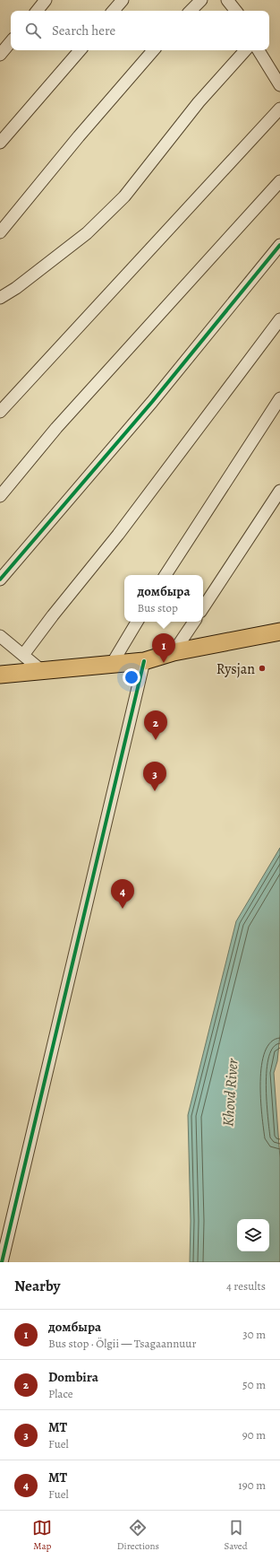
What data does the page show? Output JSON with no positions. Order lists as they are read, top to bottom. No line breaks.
{"water":["Khovd River"],"places":["Rysjan"],"page":{"search":"Search here","popup":["домбыра","Bus stop"],"pins":["1","2","3","4"],"heading":["Nearby","4 results"],"list":[{"mark":"1","name":"домбыра","note":"Bus stop · Ölgii — Tsagaannuur","value":"30 m"},{"mark":"2","name":"Dombira","note":"Place","value":"50 m"},{"mark":"3","name":"МТ","note":"Fuel","value":"90 m"},{"mark":"4","name":"MT","note":"Fuel","value":"190 m"}],"nav":["Map","Directions","Saved"]}}
